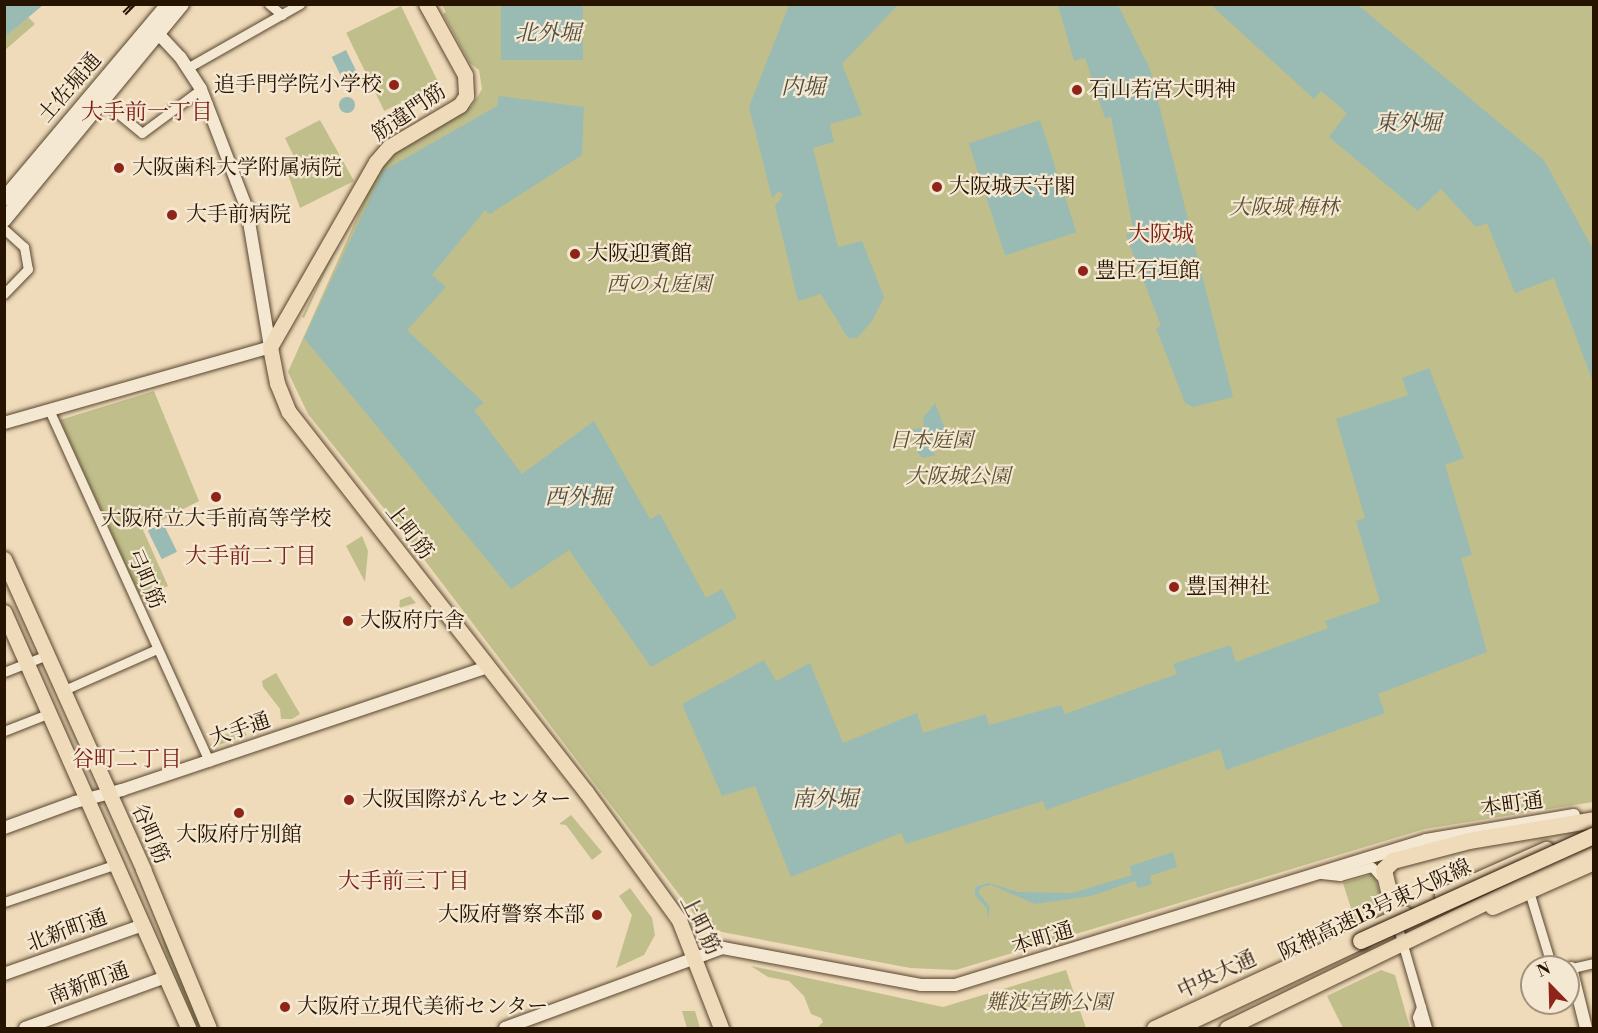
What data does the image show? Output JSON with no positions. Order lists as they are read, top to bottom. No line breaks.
{"streets":{"highway":["阪神高速13号東大阪線"],"main road":["土佐堀通","筋違門筋","上町筋","谷町筋","中央大通"],"street":["弓町筋","大手通","本町通","北新町通","南新町通"]},"crossings":[["土佐堀通","上町筋"],["筋違門筋","上町筋"],["上町筋","大手通"],["上町筋","本町通"],["弓町筋","大手通"],["大手通","谷町筋"],["谷町筋","北新町通"],["谷町筋","南新町通"]],"districts":["大手前一丁目","大阪城","大手前二丁目","谷町二丁目","大手前三丁目"],"water":["北外堀","内堀","東外堀","西外掘","南外堀"],"parks":["大阪城 梅林","西の丸庭園","日本庭園","大阪城公園","難波宮跡公園"],"places":["追手門学院小学校","石山若宮大明神","大阪歯科大学附属病院","大阪城天守閣","大手前病院","大阪迎賓館","豊臣石垣館","大阪府立大手前高等学校","豊国神社","大阪府庁舎","大阪国際がんセンター","大阪府庁別館","大阪府警察本部","大阪府立現代美術センター"],"north":"top left"}
